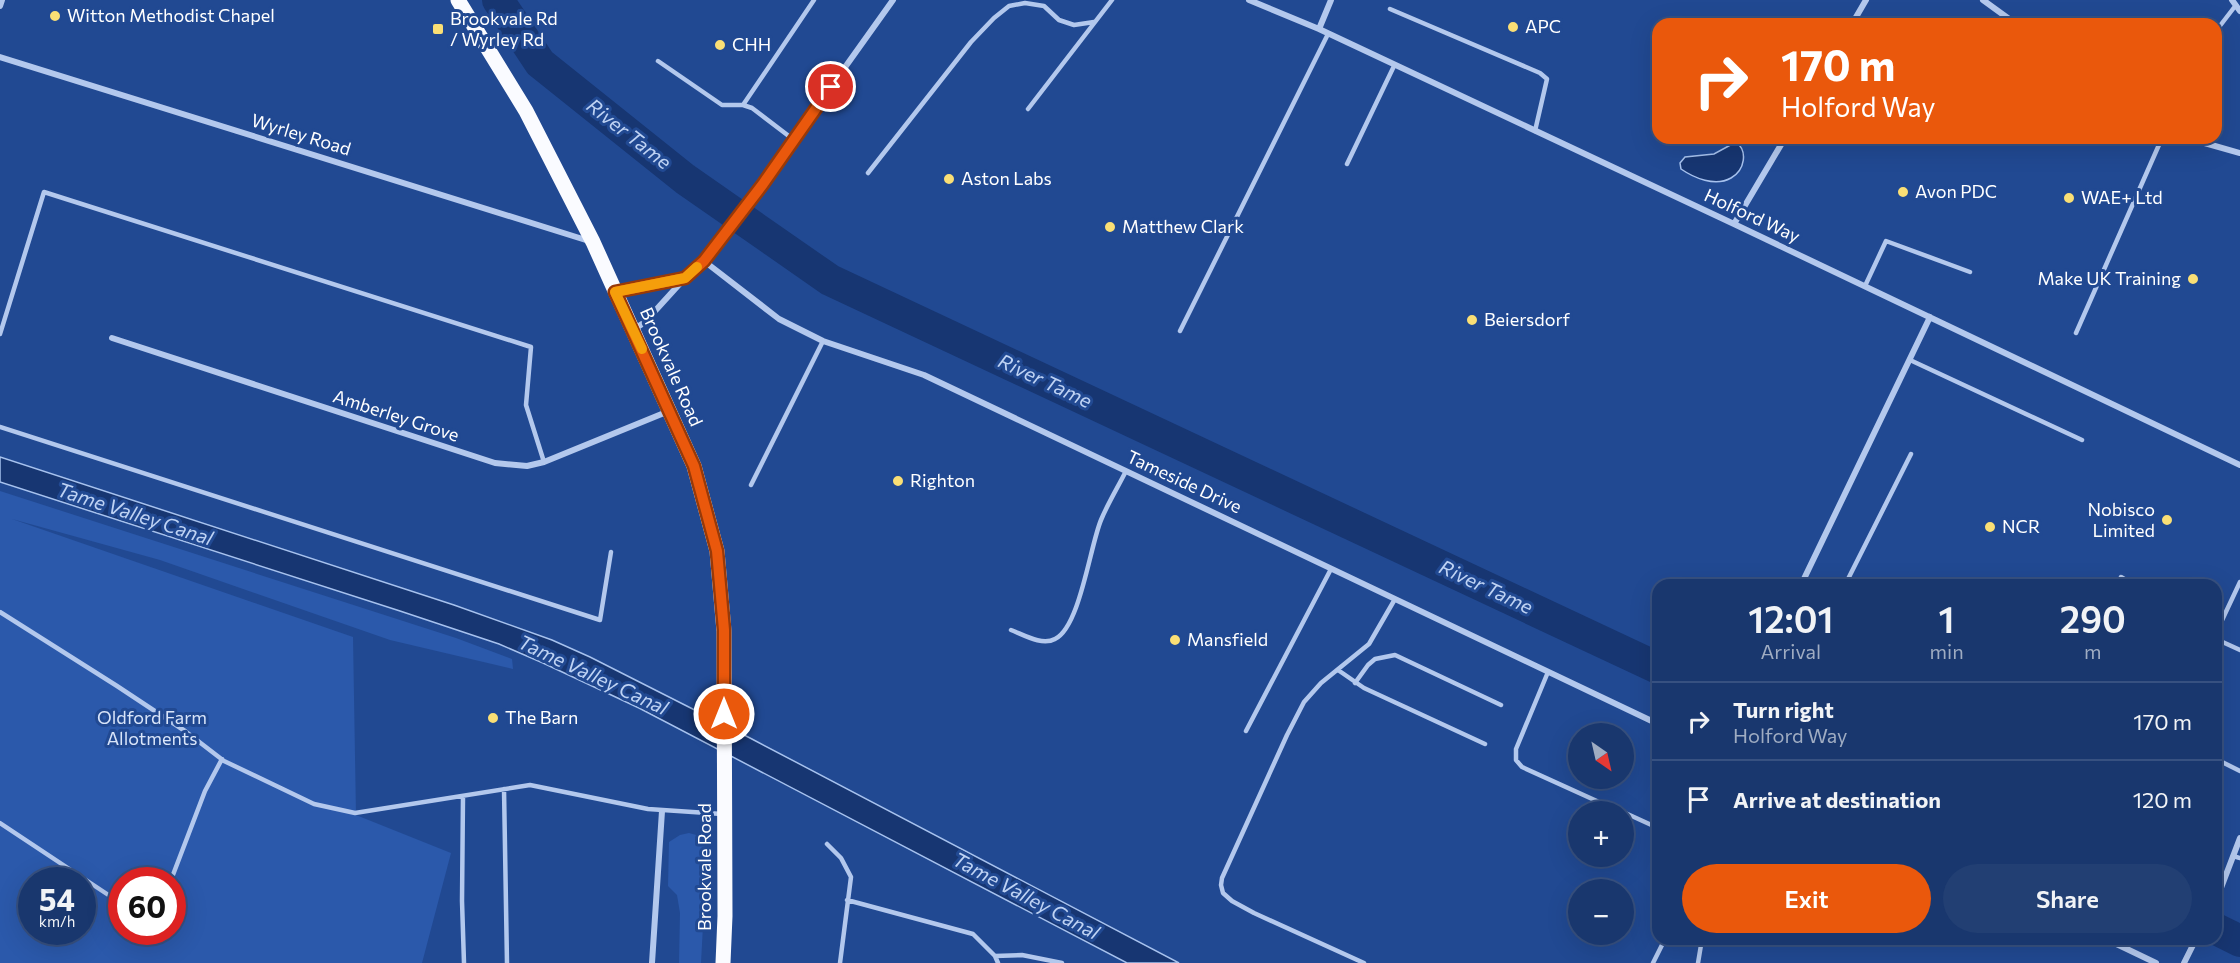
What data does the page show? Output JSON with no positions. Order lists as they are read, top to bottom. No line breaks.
{"streets":{"main road":["Brookvale Road"],"street":["Wyrley Road","Holford Way","Amberley Grove","Tameside Drive"]},"crossings":[["Wyrley Road","Brookvale Road"],["Brookvale Road","Amberley Grove"]],"water":["River Tame","Tame Valley Canal"],"parks":["Oldford Farm Allotments"],"places":{"other":["Witton Methodist Chapel","APC","CHH","Aston Labs","Avon PDC","WAE+ Ltd","Matthew Clark","Make UK Training","Beiersdorf","Righton","Nobisco Limited","NCR","Mansfield","The Barn"],"transit":["Brookvale Rd / Wyrley Rd"]},"north":"bottom right","page":{"turn":["170 m","Holford Way"],"eta":["12:01","Arrival","1","min","290","m"],"list":[{"name":"Turn right","note":"Holford Way","value":"170 m"},{"name":"Arrive at destination","value":"120 m"}],"map_buttons":["+","−"],"buttons":["Exit","Share"],"speed":"54 km/h","limit":"60"}}
